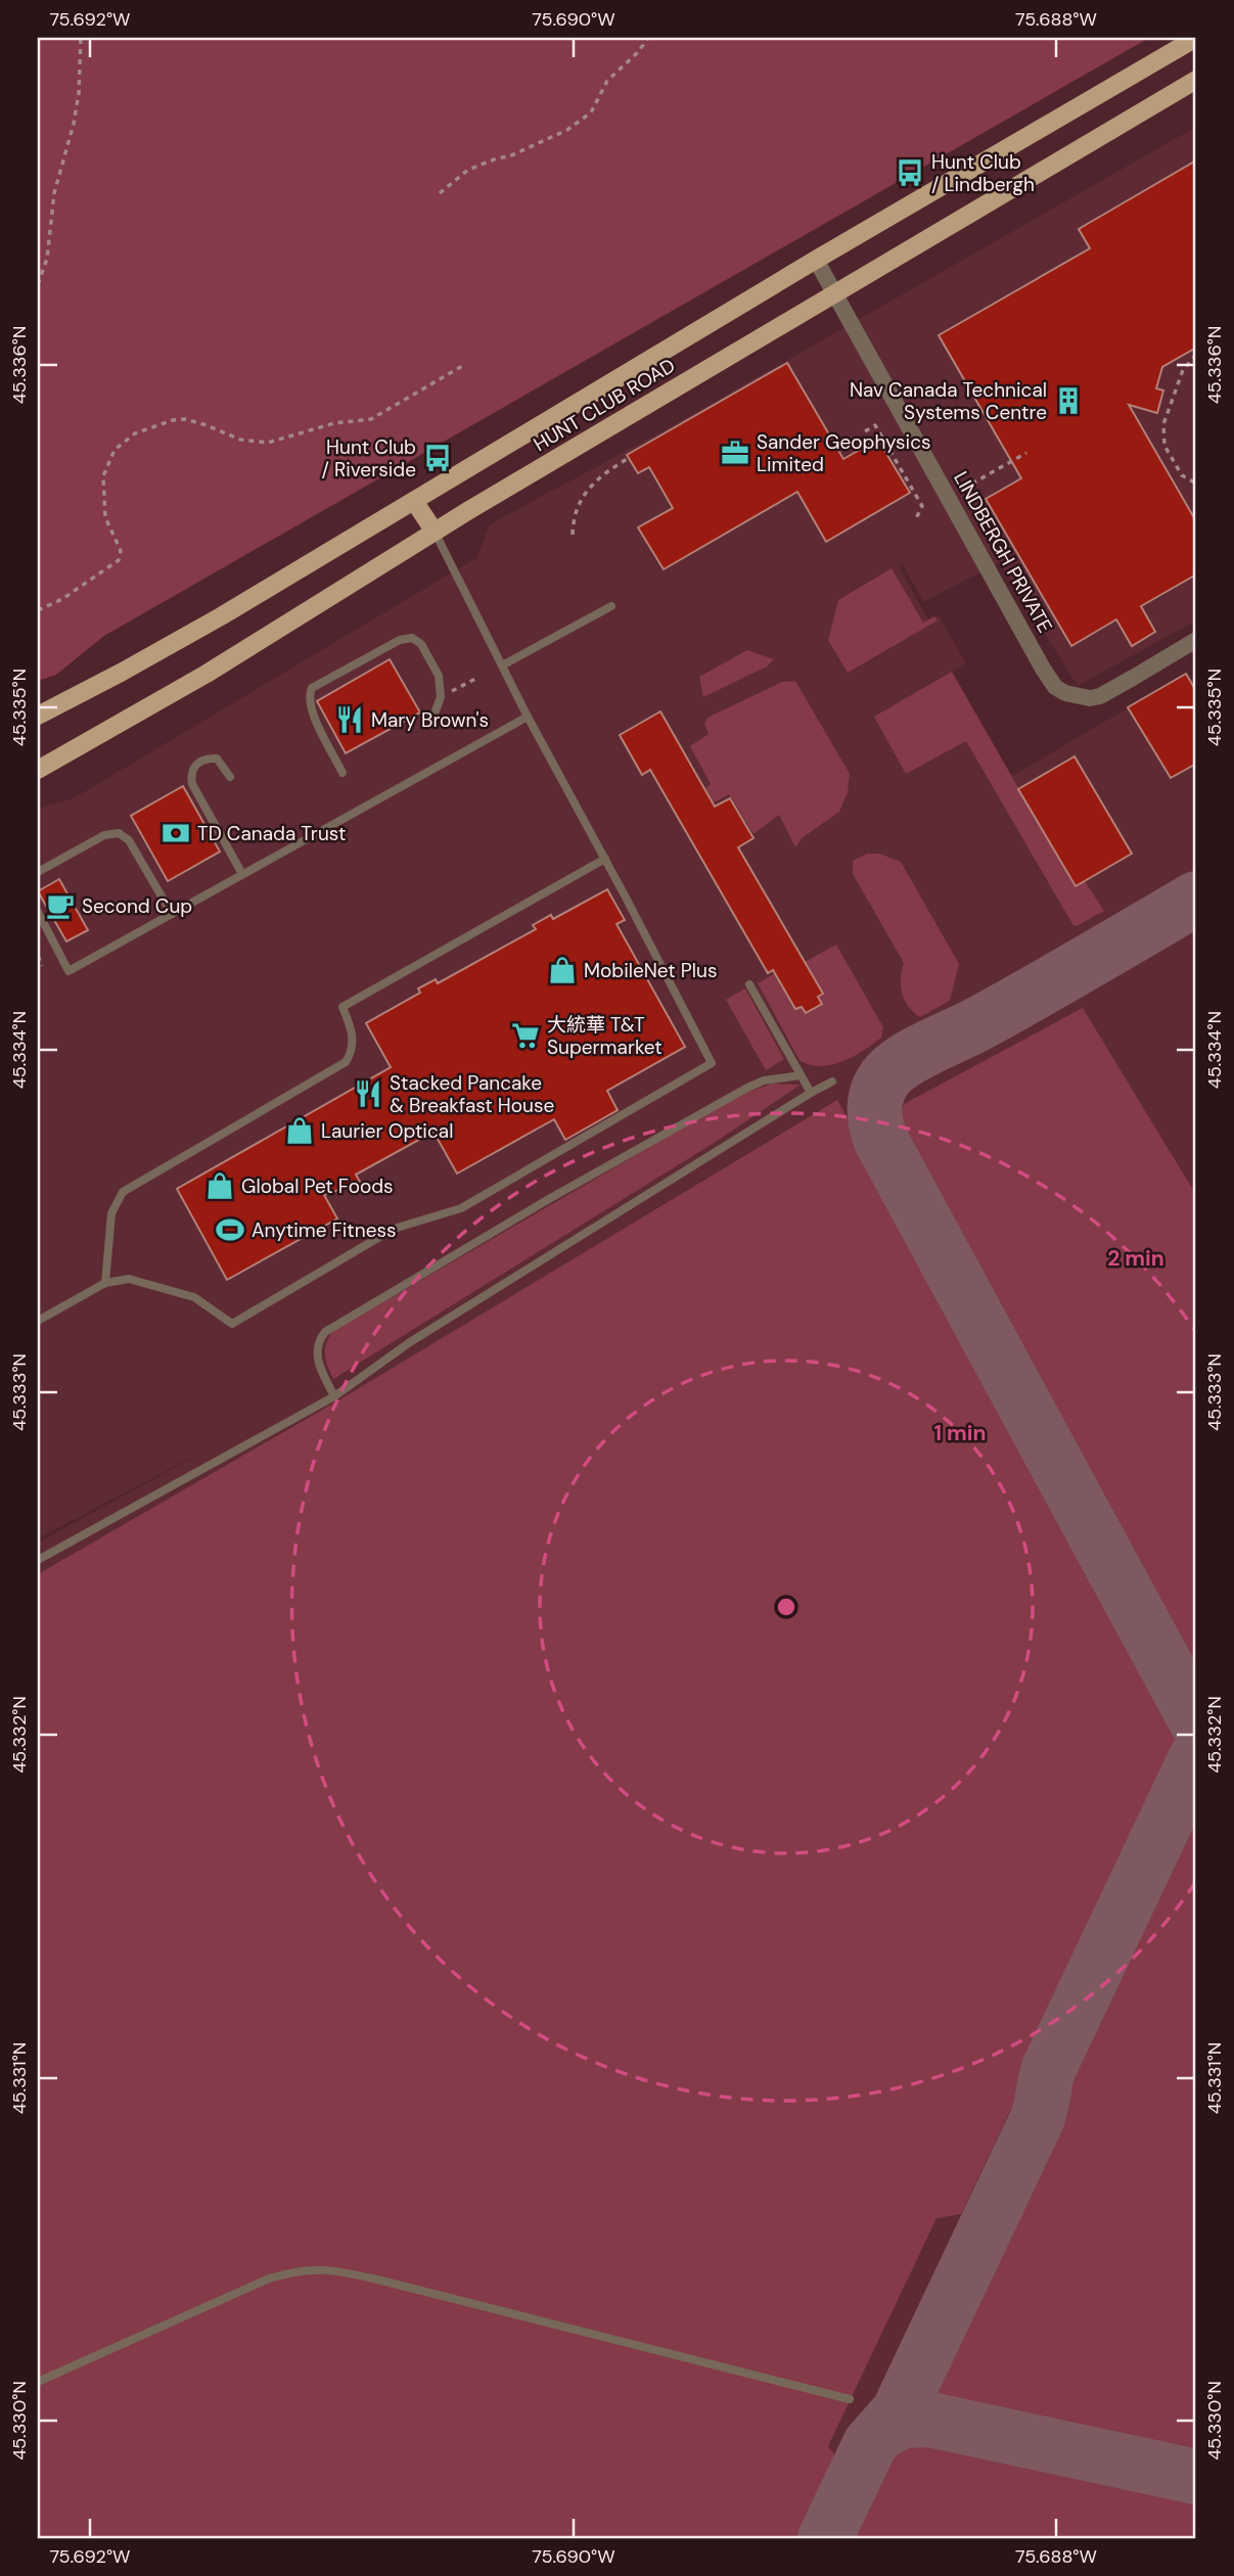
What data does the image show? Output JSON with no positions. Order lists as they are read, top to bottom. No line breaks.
{"streets":{"main road":["HUNT CLUB ROAD"],"street":["LINDBERGH PRIVATE"]},"crossings":[["HUNT CLUB ROAD","LINDBERGH PRIVATE"]],"places":{"bus stop":["Hunt Club / Lindbergh","Hunt Club / Riverside"],"building":["Nav Canada Technical Systems Centre"],"office":["Sander Geophysics Limited"],"restaurant":["Mary Brown's","Stacked Pancake & Breakfast House"],"bank":["TD Canada Trust"],"cafe":["Second Cup"],"shop":["MobileNet Plus","Laurier Optical","Global Pet Foods"],"supermarket":["大統華 T&T Supermarket"],"sports":["Anytime Fitness"]},"coordinates":["75.692°W","75.690°W","75.688°W","45.336°N","45.335°N","45.334°N","45.333°N","45.332°N","45.331°N","45.330°N"],"rings":["2 min","1 min"]}
